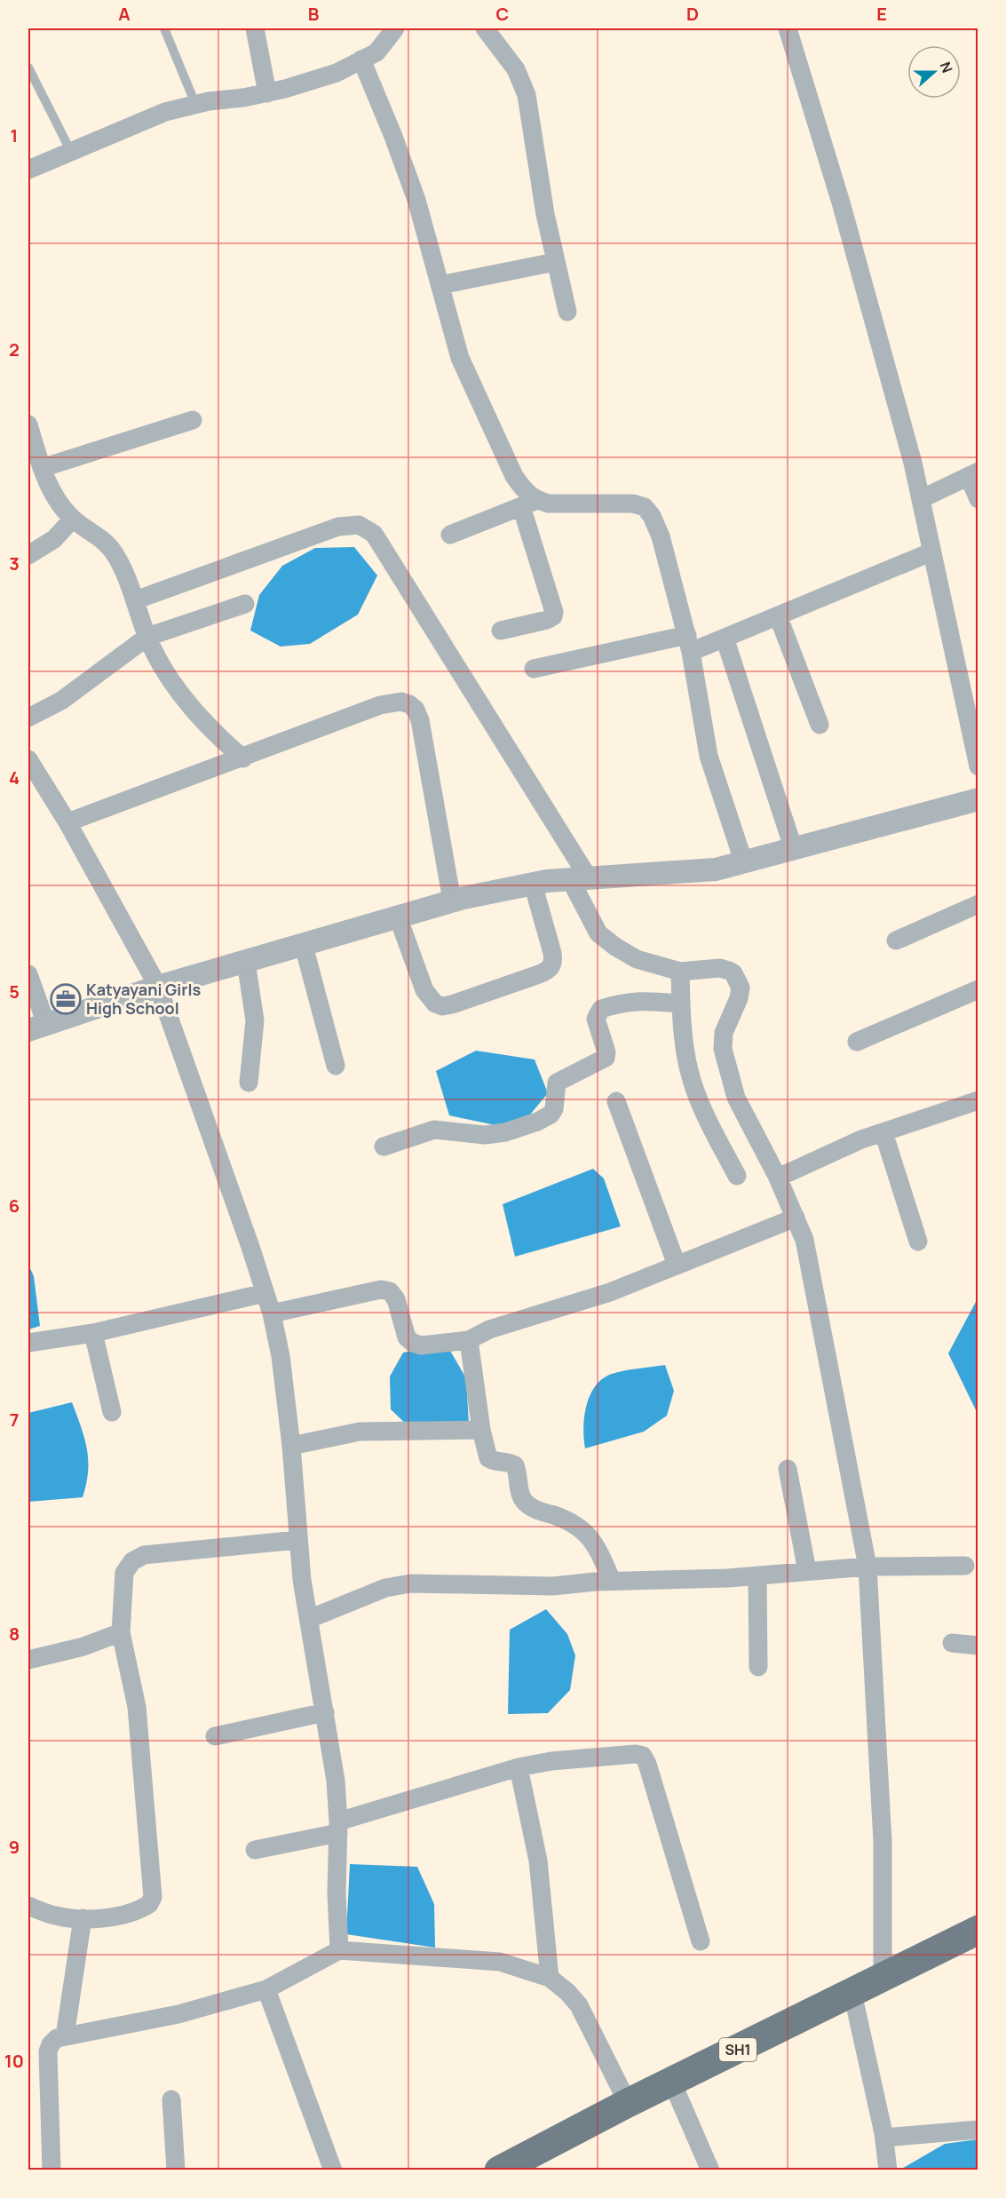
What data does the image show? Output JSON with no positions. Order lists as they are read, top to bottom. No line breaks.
{"streets":{"main road":["SH1"]},"places":{"office":["Katyayani Girls High School"]},"north":"right","grid":{"columns":["A","B","C","D","E"],"rows":["1","2","3","4","5","6","7","8","9","10"]}}
